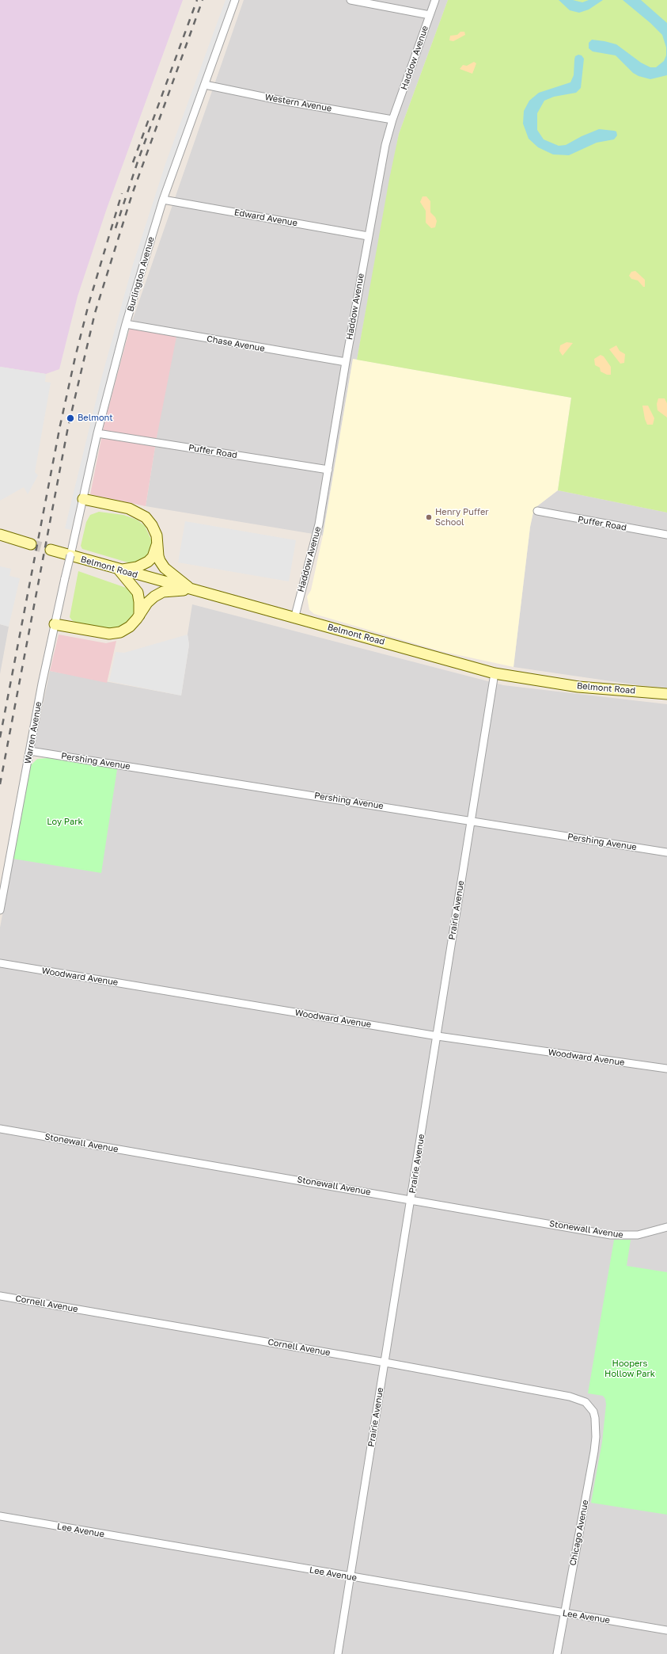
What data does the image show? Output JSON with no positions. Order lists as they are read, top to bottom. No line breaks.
{"streets":{"main road":["Belmont Road"],"street":["Haddow Avenue","Western Avenue","Edward Avenue","Burlington Avenue","Chase Avenue","Puffer Road","Warren Avenue","Pershing Avenue","Prairie Avenue","Woodward Avenue","Stonewall Avenue","Cornell Avenue","Lee Avenue","Chicago Avenue"]},"crossings":[["Haddow Avenue","Western Avenue"],["Haddow Avenue","Edward Avenue"],["Haddow Avenue","Chase Avenue"],["Haddow Avenue","Puffer Road"],["Haddow Avenue","Belmont Road"],["Western Avenue","Burlington Avenue"],["Edward Avenue","Burlington Avenue"],["Burlington Avenue","Chase Avenue"],["Burlington Avenue","Puffer Road"],["Burlington Avenue","Warren Avenue"],["Belmont Road","Prairie Avenue"],["Warren Avenue","Pershing Avenue"],["Pershing Avenue","Prairie Avenue"],["Prairie Avenue","Woodward Avenue"],["Prairie Avenue","Stonewall Avenue"],["Prairie Avenue","Cornell Avenue"],["Prairie Avenue","Lee Avenue"],["Cornell Avenue","Chicago Avenue"],["Lee Avenue","Chicago Avenue"]],"parks":["Loy Park","Hoopers Hollow Park"],"places":["Belmont","Henry Puffer School"]}
